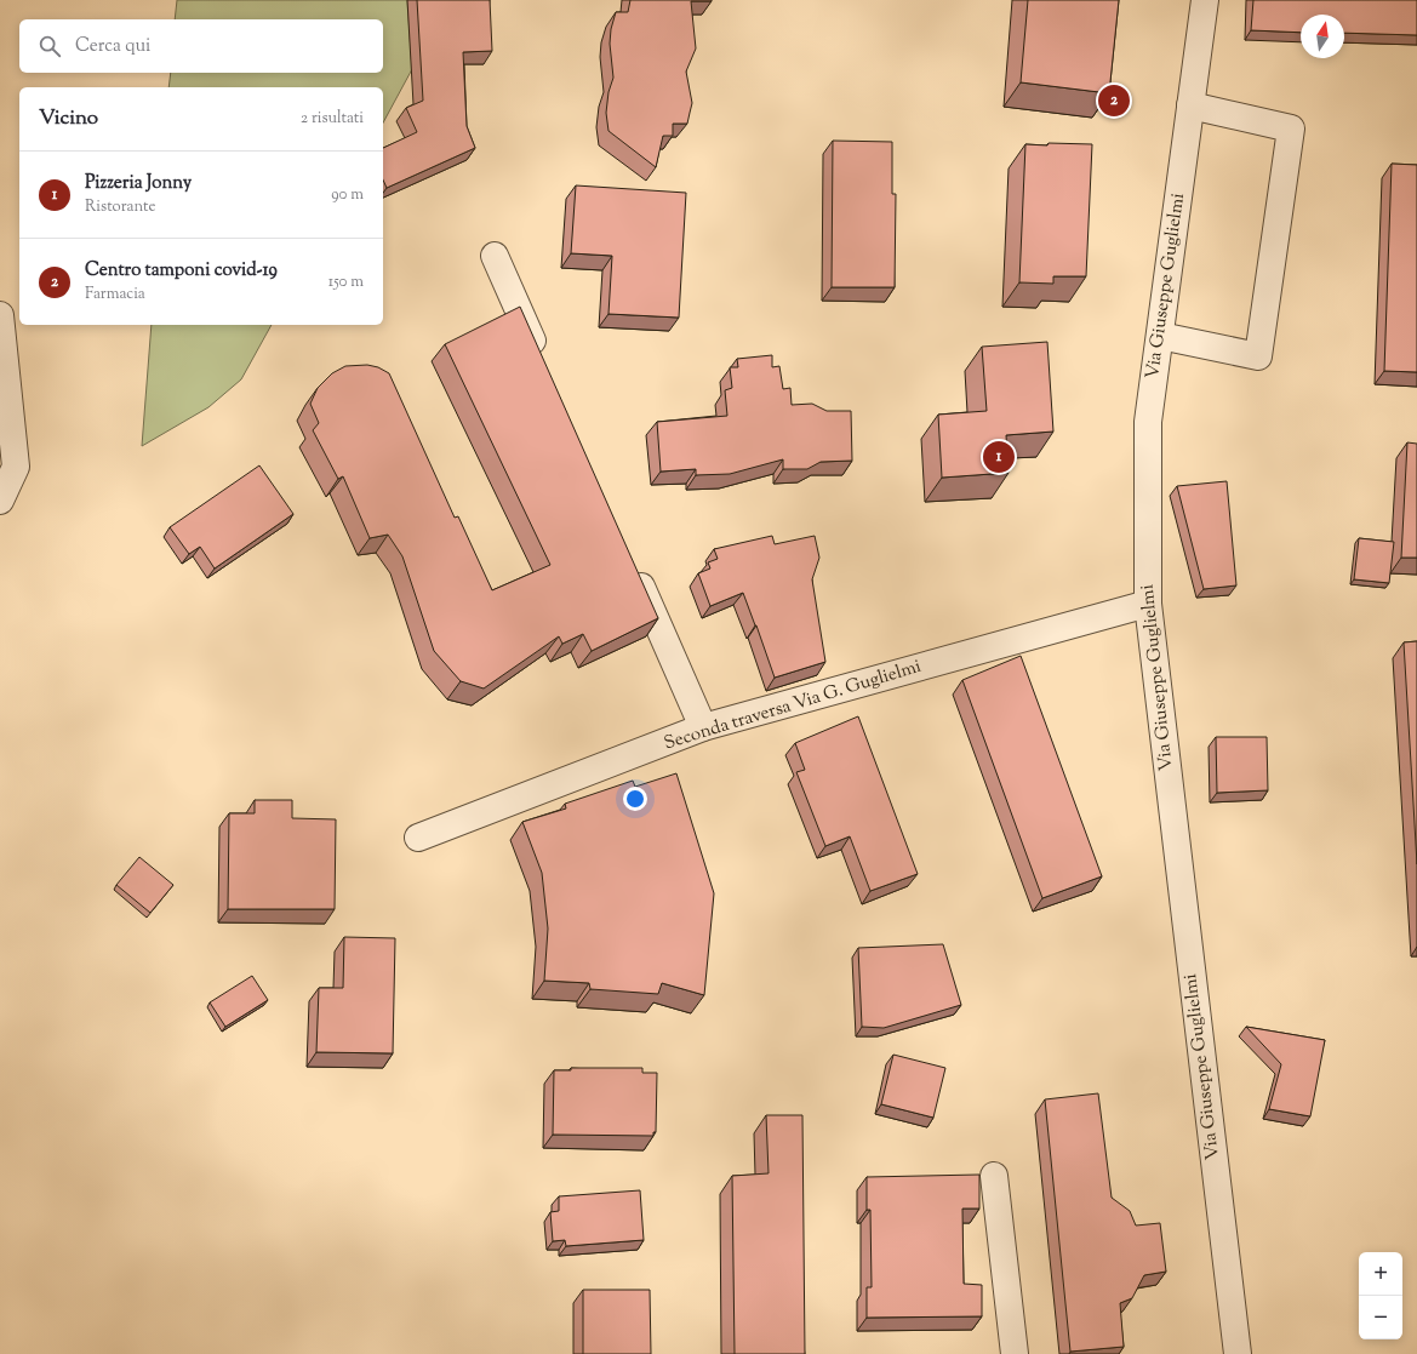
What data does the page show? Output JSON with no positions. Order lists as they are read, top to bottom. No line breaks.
{"streets":{"street":["Via Giuseppe Guglielmi","Seconda traversa Via G. Guglielmi"]},"crossings":[["Via Giuseppe Guglielmi","Seconda traversa Via G. Guglielmi"]],"north":"top","page":{"search":"Cerca qui","pins":["2","1"],"heading":["Vicino","2 risultati"],"list":[{"mark":"1","name":"Pizzeria Jonny","note":"Ristorante","value":"90 m"},{"mark":"2","name":"Centro tamponi covid-19","note":"Farmacia","value":"150 m"}],"map_buttons":["+","−"]}}
